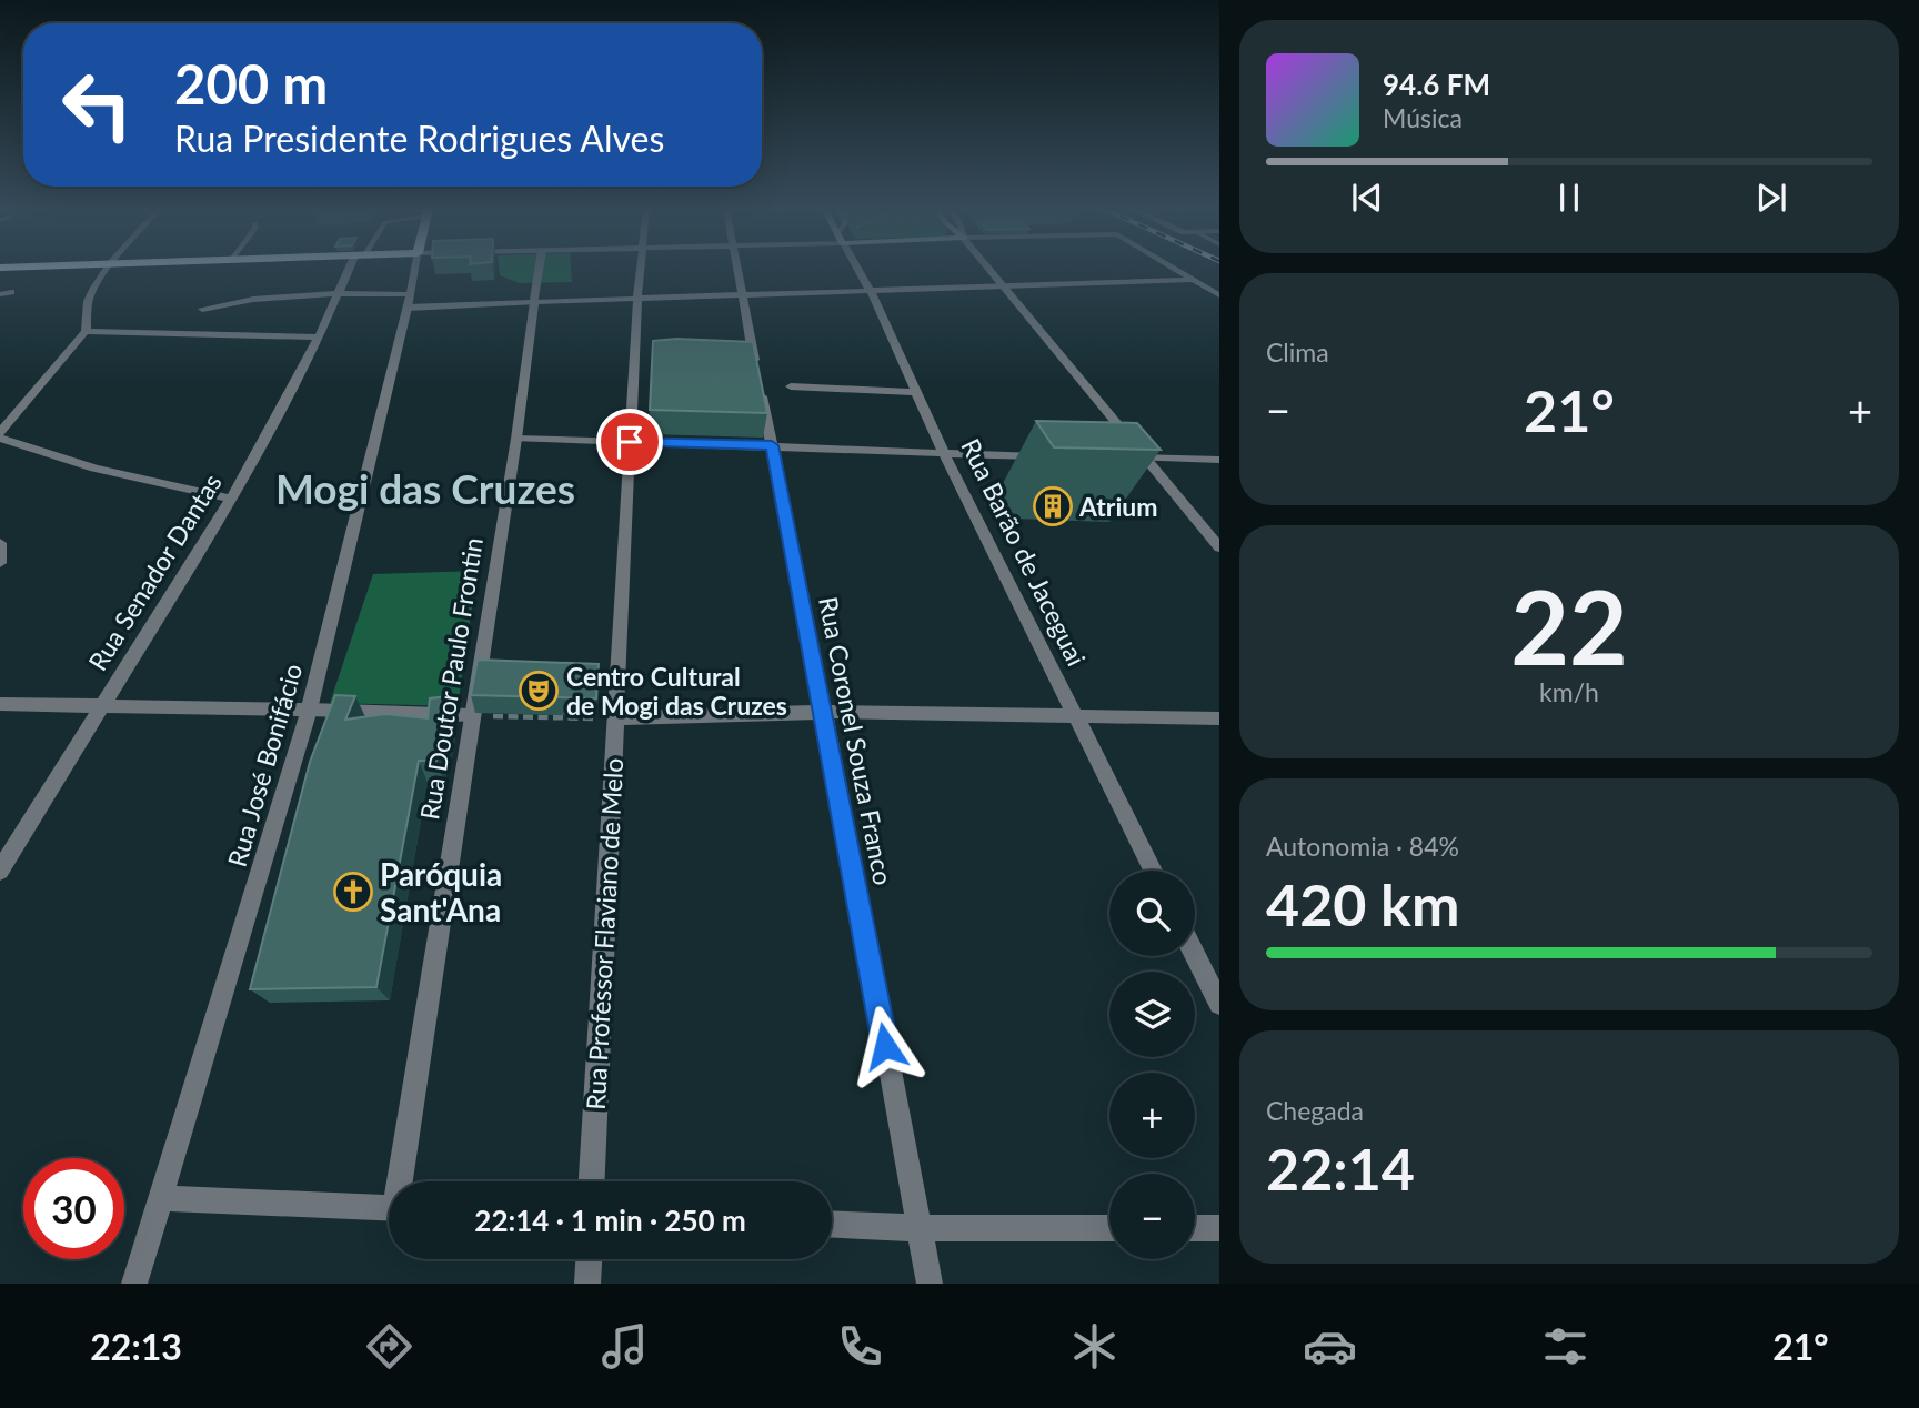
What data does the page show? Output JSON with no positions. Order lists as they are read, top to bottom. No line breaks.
{"streets":{"street":["Rua Barão de Jaceguai","Rua Senador Dantas","Rua Doutor Paulo Frontin","Rua Coronel Souza Franco","Rua José Bonifácio","Rua Professor Flaviano de Melo"]},"districts":["Mogi das Cruzes"],"places":{"building":["Atrium"],"theatre":["Centro Cultural de Mogi das Cruzes"],"church":["Paróquia Sant'Ana"]},"page":{"turn":["200 m","Rua Presidente Rodrigues Alves"],"song":["94.6 FM","Música"],"tile":["Clima",["22","km/h"],["Autonomia · 84%","420 km"],["Chegada","22:14"]],"heat":["−","21°","+"],"map_buttons":["+","−"],"limit":"30","trip":"22:14 · 1 min · 250 m","tabs":["22:13","21°"]}}
